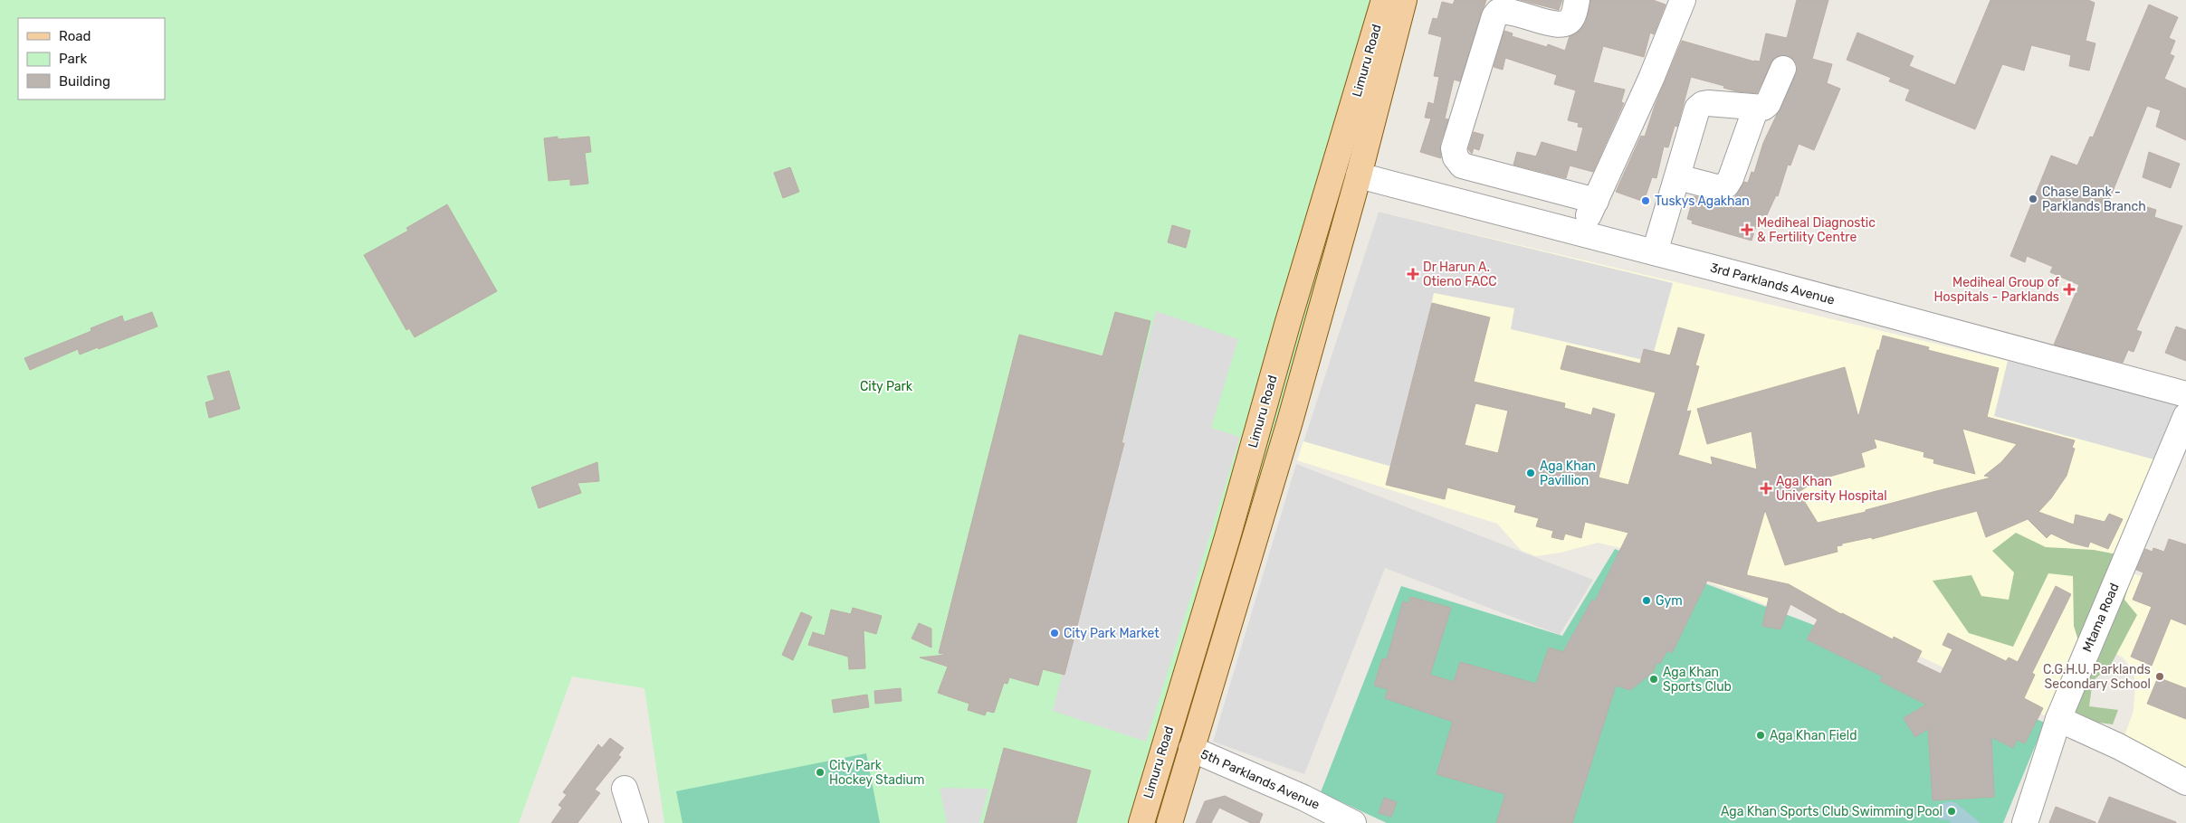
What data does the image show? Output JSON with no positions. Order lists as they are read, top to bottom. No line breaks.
{"streets":{"main road":["Limuru Road"],"street":["3rd Parklands Avenue","Mtama Road","5th Parklands Avenue"]},"crossings":[["Limuru Road","3rd Parklands Avenue"],["Limuru Road","5th Parklands Avenue"]],"parks":["City Park"],"places":{"other":["Chase Bank - Parklands Branch","Tuskys Agakhan","Aga Khan Pavillion","Gym","City Park Market","C.G.H.U. Parklands Secondary School","Aga Khan Sports Club","Aga Khan Field","City Park Hockey Stadium","Aga Khan Sports Club Swimming Pool"],"health":["Mediheal Diagnostic & Fertility Centre","Dr Harun A. Otieno FACC","Mediheal Group of Hospitals - Parklands","Aga Khan University Hospital"]},"legend":["Road","Park","Building"]}
